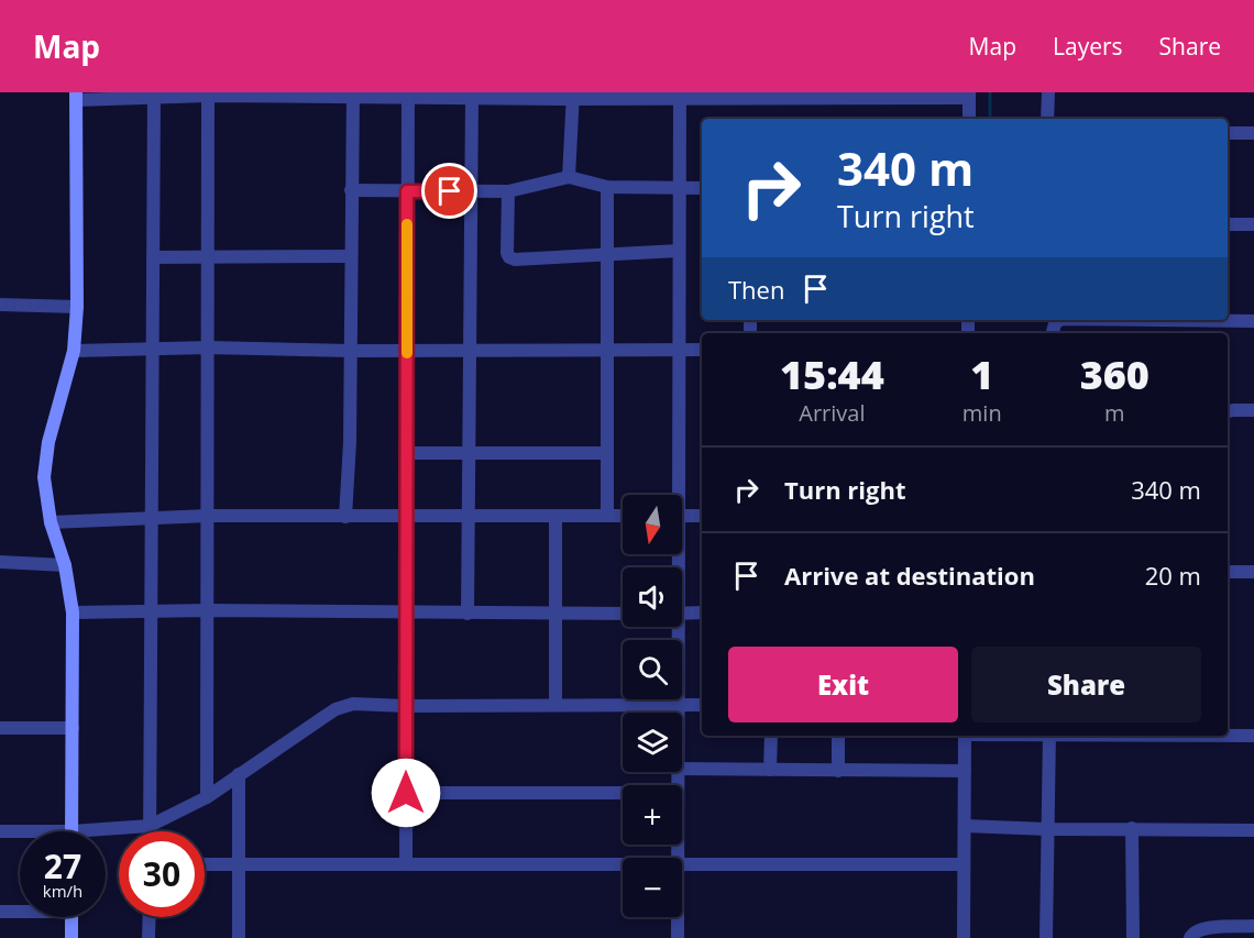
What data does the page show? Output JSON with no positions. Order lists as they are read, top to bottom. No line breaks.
{"north":"bottom","page":{"header":"Map","nav":["Map","Layers","Share"],"turn":["340 m","Turn right"],"then":"Then","eta":["15:44","Arrival","1","min","360","m"],"list":[{"name":"Turn right","value":"340 m"},{"name":"Arrive at destination","value":"20 m"}],"map_buttons":["+","−"],"buttons":["Exit","Share"],"speed":"27 km/h","limit":"30"}}
